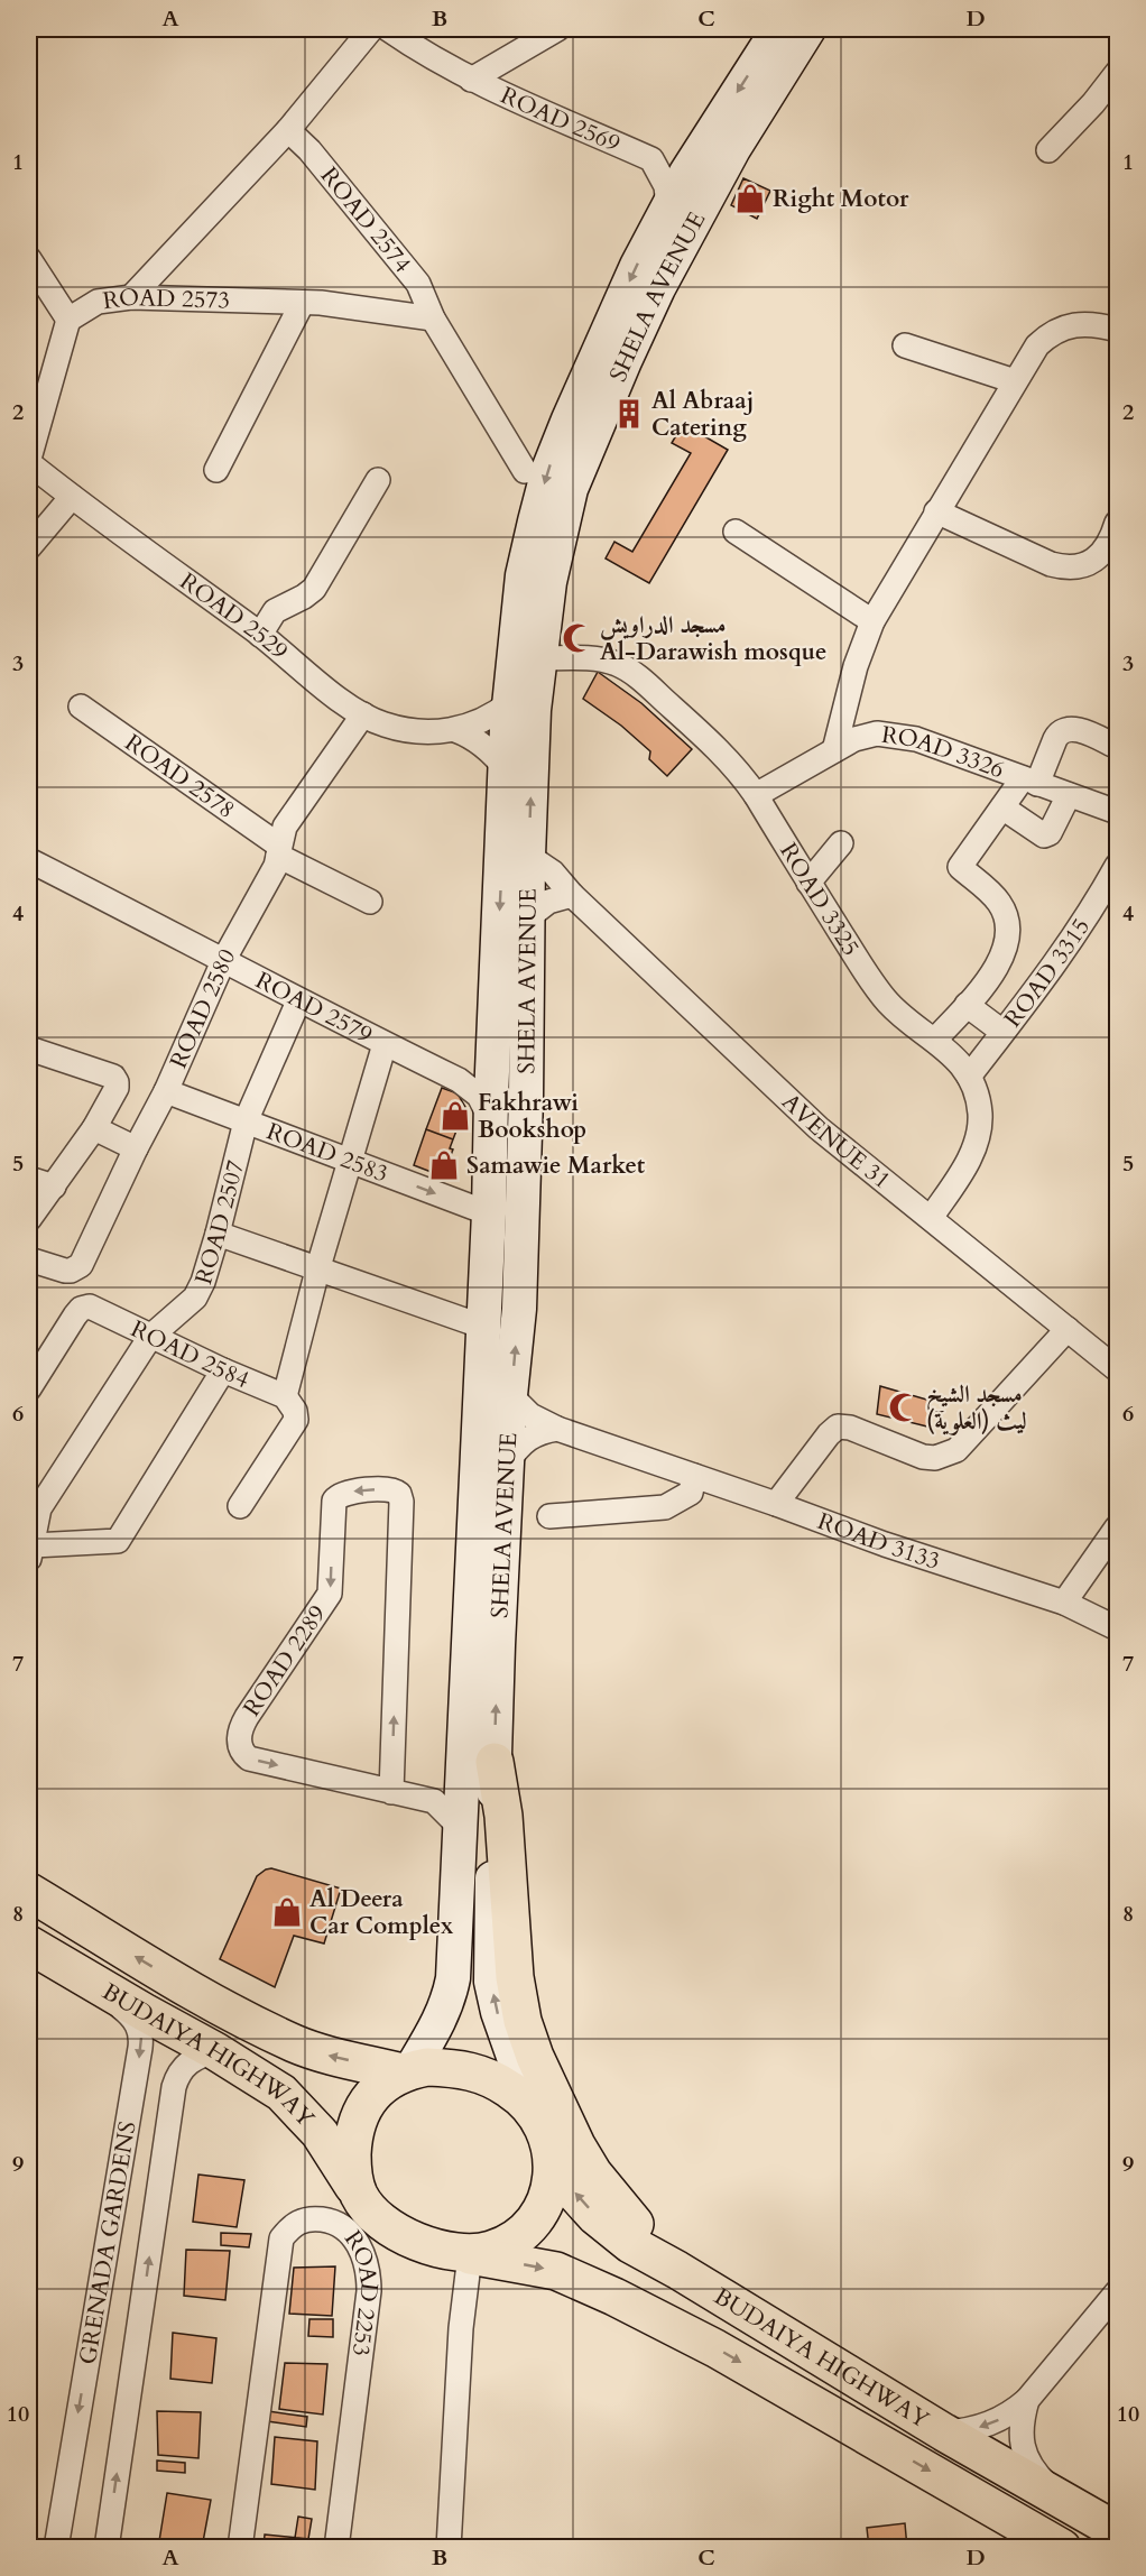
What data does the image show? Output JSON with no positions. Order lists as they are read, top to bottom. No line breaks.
{"streets":{"main road":["SHELA AVENUE","BUDAIYA HIGHWAY"],"street":["ROAD 2569","ROAD 2574","ROAD 2573","ROAD 2529","ROAD 3326","ROAD 2578","ROAD 3325","ROAD 3315","ROAD 2579","ROAD 2580","AVENUE 31","ROAD 2583","ROAD 2507","ROAD 2584","ROAD 3133","ROAD 2289","GRENADA GARDENS","ROAD 2253"]},"crossings":[["ROAD 2574","ROAD 2573"],["SHELA AVENUE","ROAD 2529"],["SHELA AVENUE","ROAD 3325"],["SHELA AVENUE","ROAD 2579"],["SHELA AVENUE","AVENUE 31"],["SHELA AVENUE","ROAD 2583"],["SHELA AVENUE","ROAD 3133"],["SHELA AVENUE","ROAD 2289"],["SHELA AVENUE","BUDAIYA HIGHWAY"],["ROAD 2529","ROAD 2580"],["ROAD 3326","ROAD 3325"],["ROAD 2578","ROAD 2580"],["ROAD 3325","ROAD 3315"],["ROAD 3325","AVENUE 31"],["ROAD 2579","ROAD 2580"],["ROAD 2579","ROAD 2507"],["ROAD 2580","ROAD 2583"],["ROAD 2583","ROAD 2507"],["ROAD 2507","ROAD 2584"],["BUDAIYA HIGHWAY","GRENADA GARDENS"]],"places":{"shop":["Right Motor","Fakhrawi Bookshop","Samawie Market","Al Deera Car Complex"],"building":["Al Abraaj Catering"],"mosque":["مسجد الدراويش Al-Darawish mosque","مسجد الشيخ ليث (العلوية)"]},"grid":{"columns":["A","B","C","D"],"rows":["1","2","3","4","5","6","7","8","9","10"]}}
